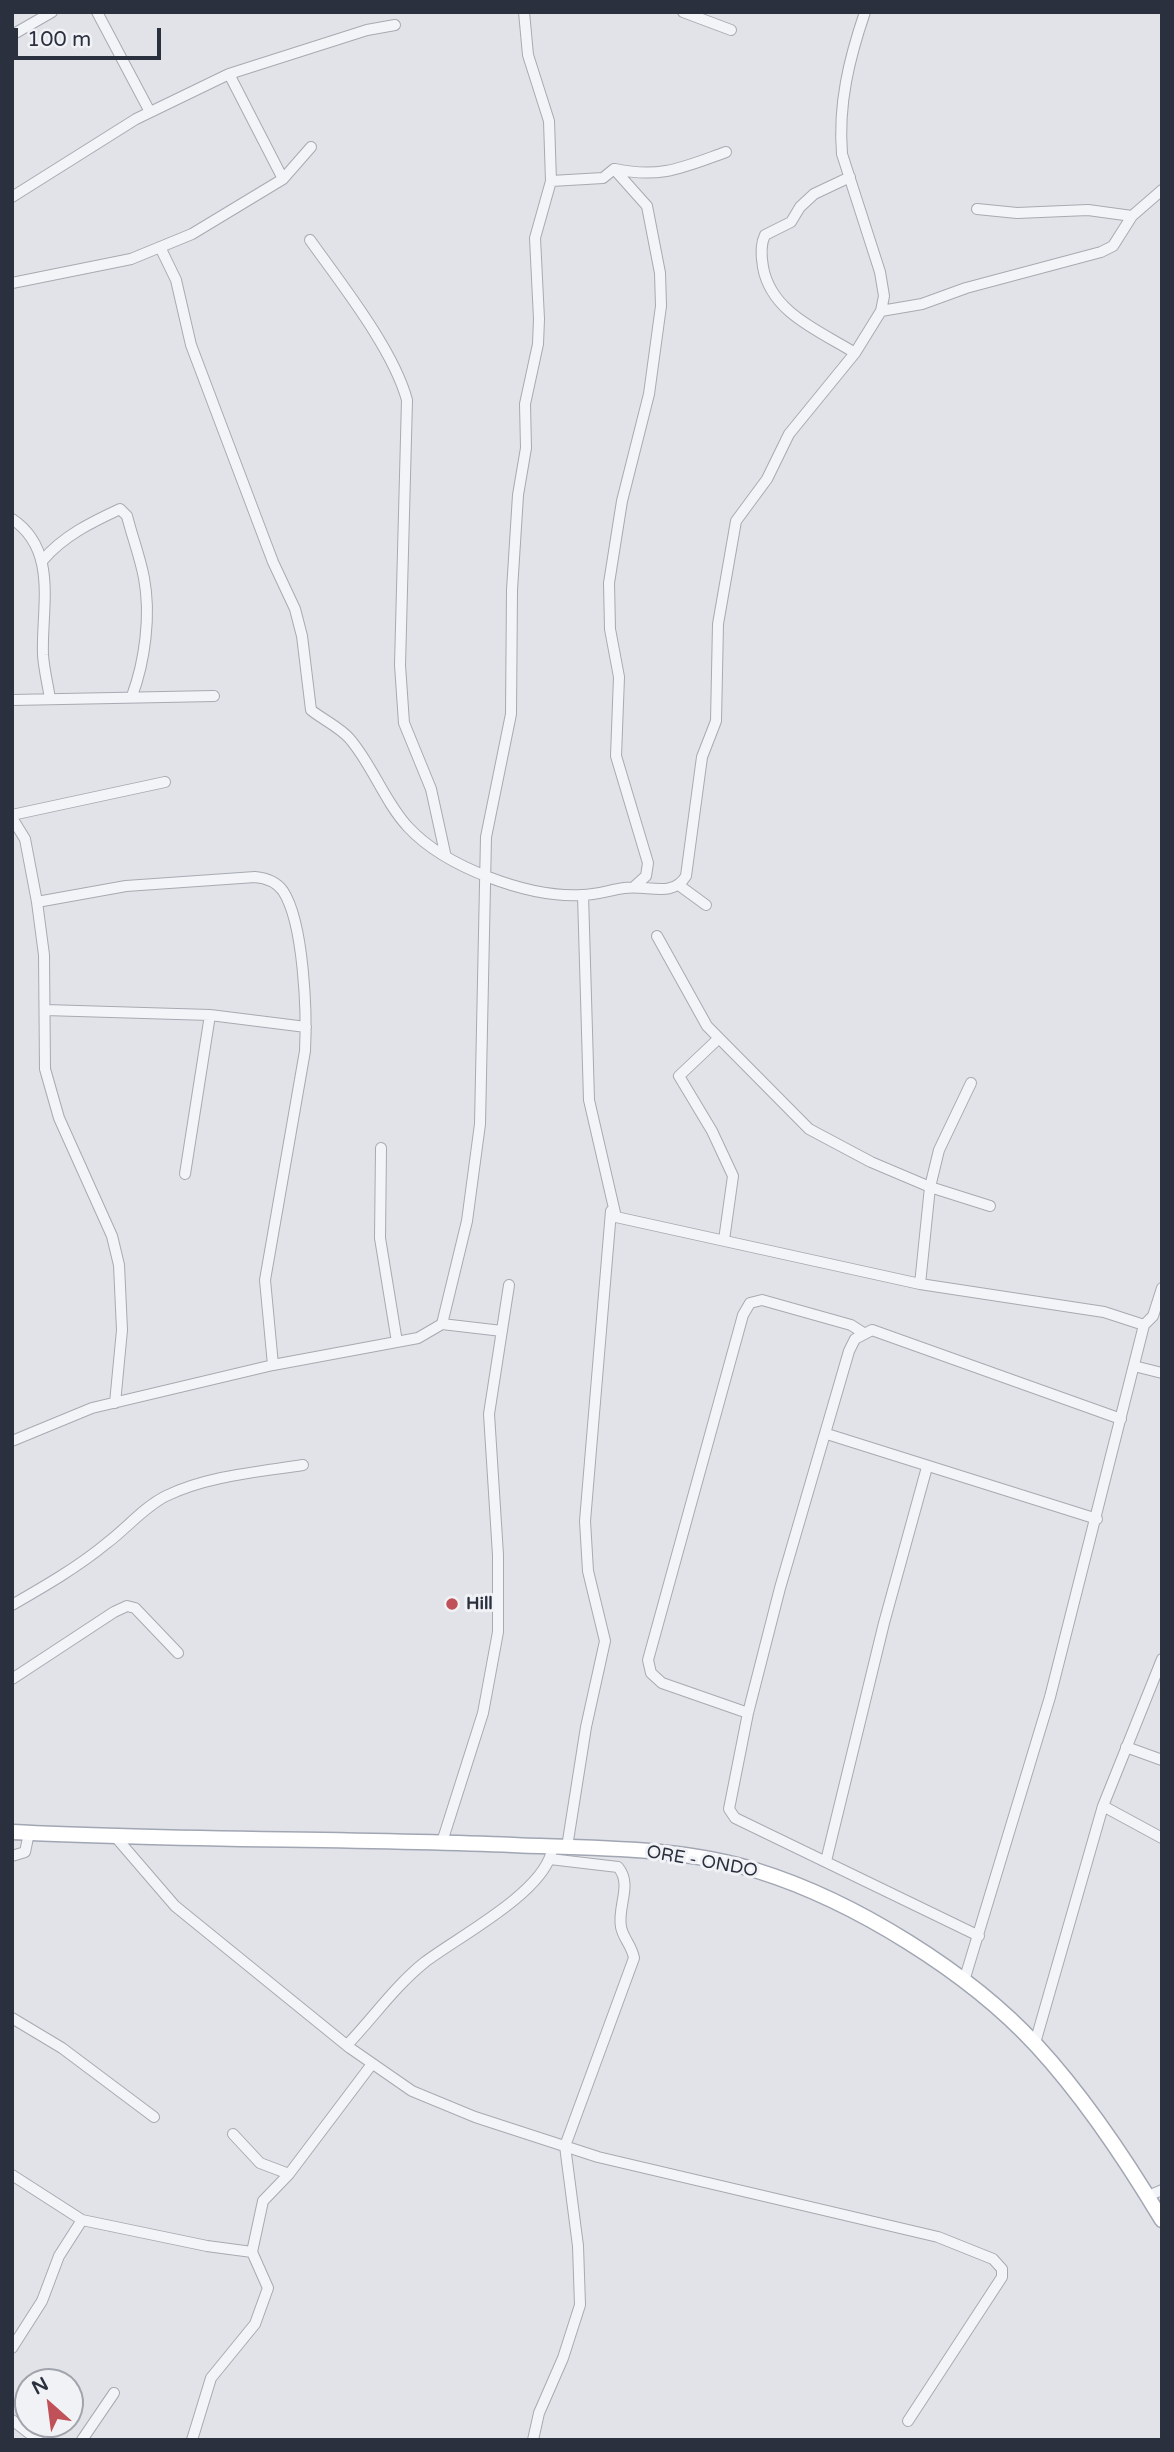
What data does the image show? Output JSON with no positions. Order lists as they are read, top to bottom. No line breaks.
{"streets":{"main road":["ORE - ONDO"]},"places":["Hill"],"scale_bar":"100 m","north":"top left"}
